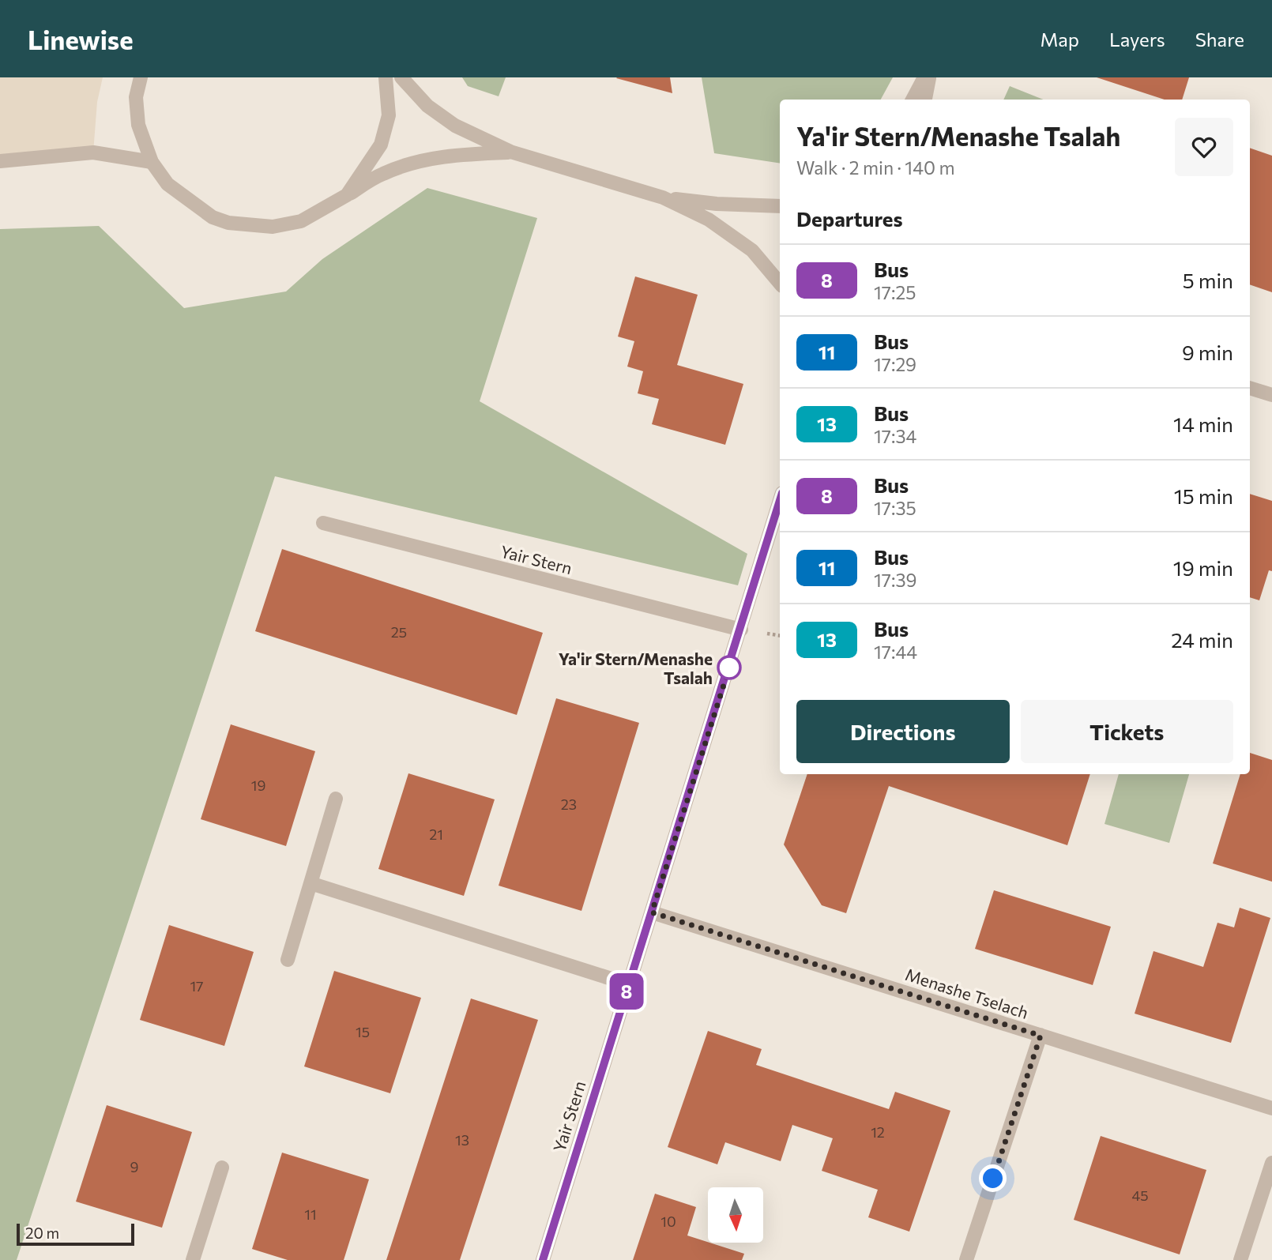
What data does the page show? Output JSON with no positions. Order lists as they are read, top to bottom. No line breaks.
{"streets":{"street":["Yair Stern","Menashe Tselach"]},"crossings":[["Yair Stern","Menashe Tselach"]],"places":["Ya'ir Stern/Menashe Tsalah"],"lines":["bus line 8"],"house_numbers":["25","19","23","21","17","15","12","13","9","45","11","10"],"scale_bar":"20 m","north":"bottom","page":{"header":"Linewise","nav":["Map","Layers","Share"],"on_map":"8","heading":[["Ya'ir Stern/Menashe Tsalah","Walk · 2 min · 140 m"],"Departures"],"list":[{"mark":"8","name":"Bus","note":"17:25","value":"5 min"},{"mark":"11","name":"Bus","note":"17:29","value":"9 min"},{"mark":"13","name":"Bus","note":"17:34","value":"14 min"},{"mark":"8","name":"Bus","note":"17:35","value":"15 min"},{"mark":"11","name":"Bus","note":"17:39","value":"19 min"},{"mark":"13","name":"Bus","note":"17:44","value":"24 min"}],"buttons":["Directions","Tickets"],"scale":"20 m"}}
